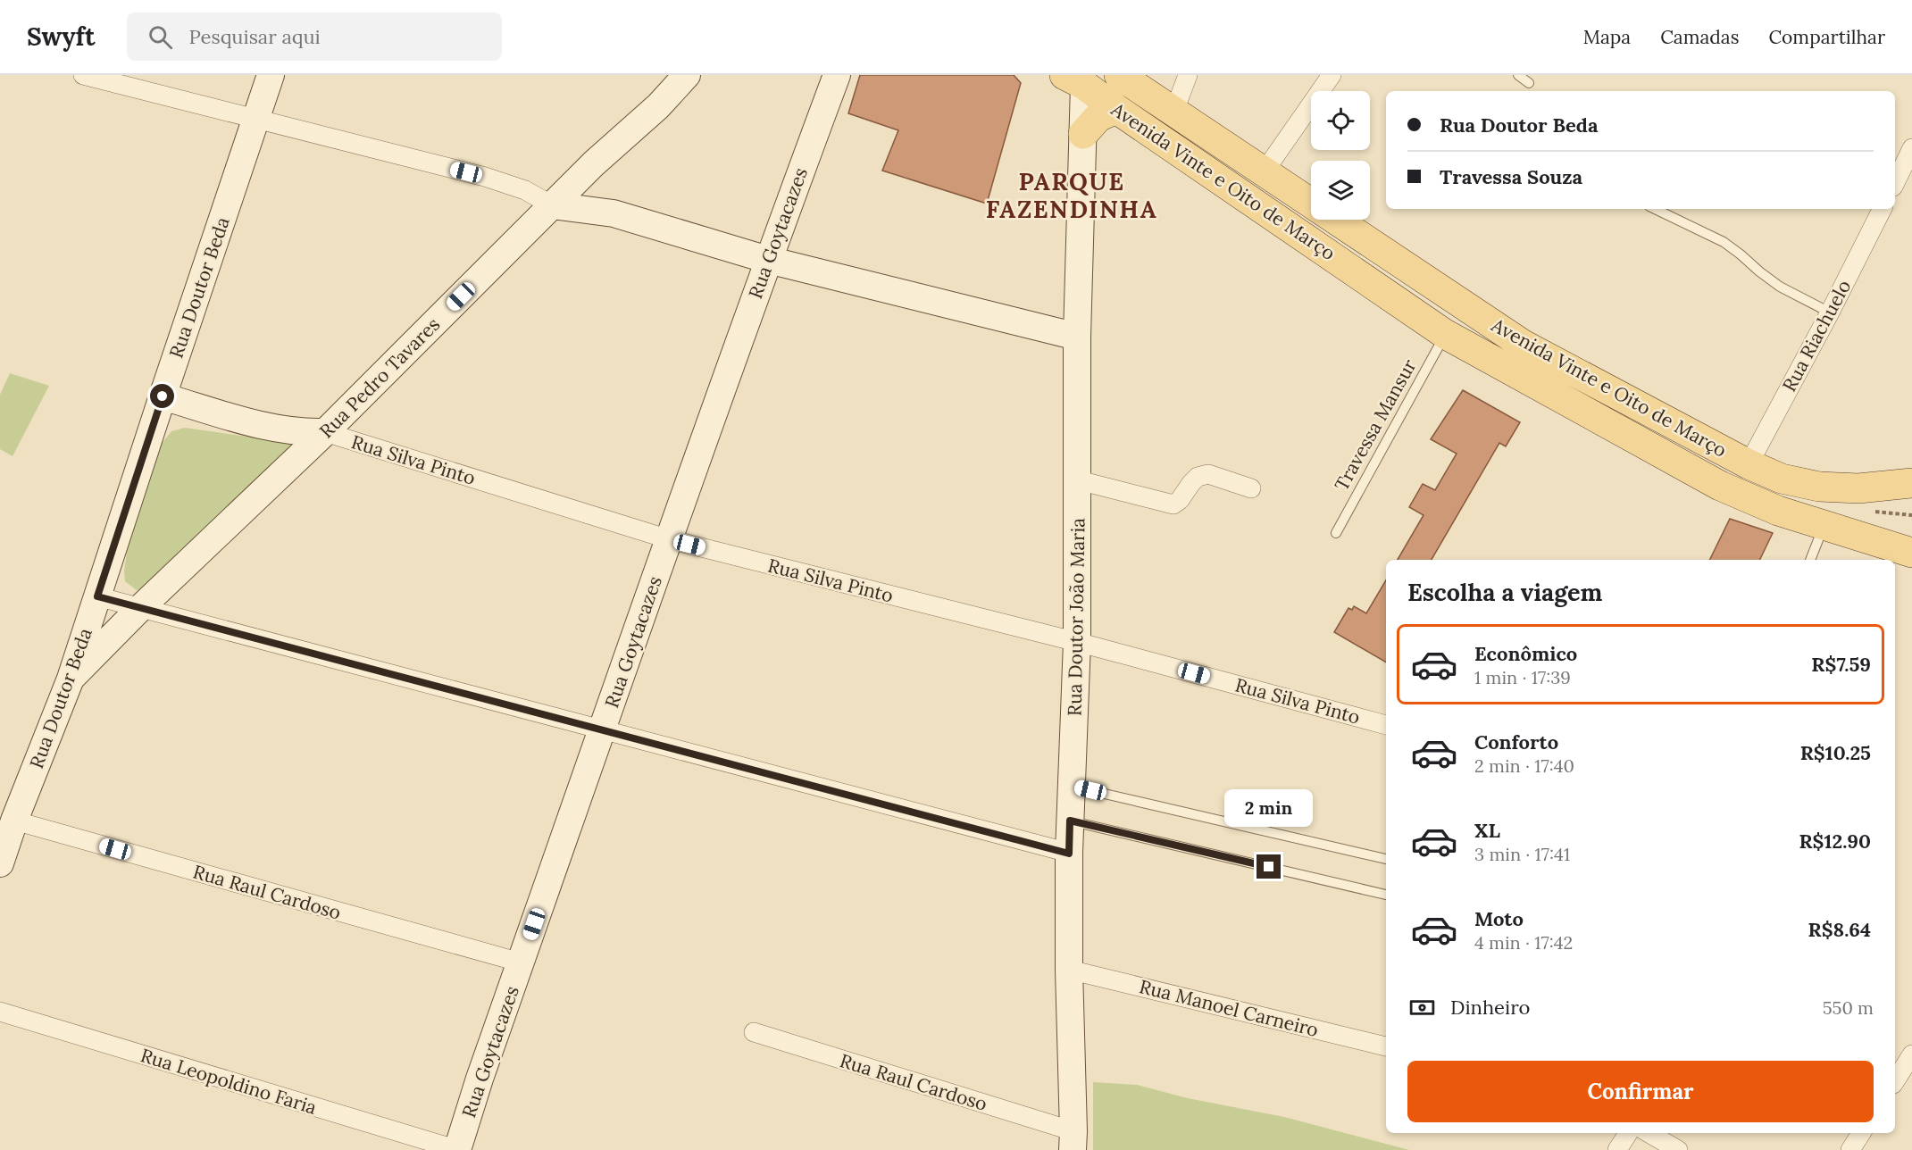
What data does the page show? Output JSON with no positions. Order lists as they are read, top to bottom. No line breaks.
{"streets":{"main road":["Avenida Vinte e Oito de Março"],"street":["Rua Goytacazes","Rua Doutor Beda","Rua Riachuelo","Rua Pedro Tavares","Rua Silva Pinto","Rua Doutor João Maria","Rua Raul Cardoso","Rua Manoel Carneiro","Rua Leopoldino Faria"],"lane":["Travessa Mansur"]},"crossings":[["Avenida Vinte e Oito de Março","Rua Riachuelo"],["Avenida Vinte e Oito de Março","Travessa Mansur"],["Avenida Vinte e Oito de Março","Rua Doutor João Maria"],["Rua Goytacazes","Rua Silva Pinto"],["Rua Goytacazes","Rua Raul Cardoso"],["Rua Goytacazes","Rua Leopoldino Faria"],["Rua Doutor Beda","Rua Pedro Tavares"],["Rua Doutor Beda","Rua Silva Pinto"],["Rua Doutor Beda","Rua Raul Cardoso"],["Rua Pedro Tavares","Rua Silva Pinto"],["Rua Silva Pinto","Rua Doutor João Maria"],["Rua Doutor João Maria","Rua Raul Cardoso"],["Rua Doutor João Maria","Rua Manoel Carneiro"]],"districts":["PARQUE FAZENDINHA"],"page":{"header":"Swyft","search":"Pesquisar aqui","nav":["Mapa","Camadas","Compartilhar"],"banner":["Rua Doutor Beda","Travessa Souza"],"heading":"Escolha a viagem","list":[{"name":"Econômico","note":"1 min · 17:39","value":"R$7.59"},{"name":"Conforto","note":"2 min · 17:40","value":"R$10.25"},{"name":"XL","note":"3 min · 17:41","value":"R$12.90"},{"name":"Moto","note":"4 min · 17:42","value":"R$8.64"}],"bubble":"2 min","pay":["Dinheiro","550 m"],"buttons":"Confirmar"}}
